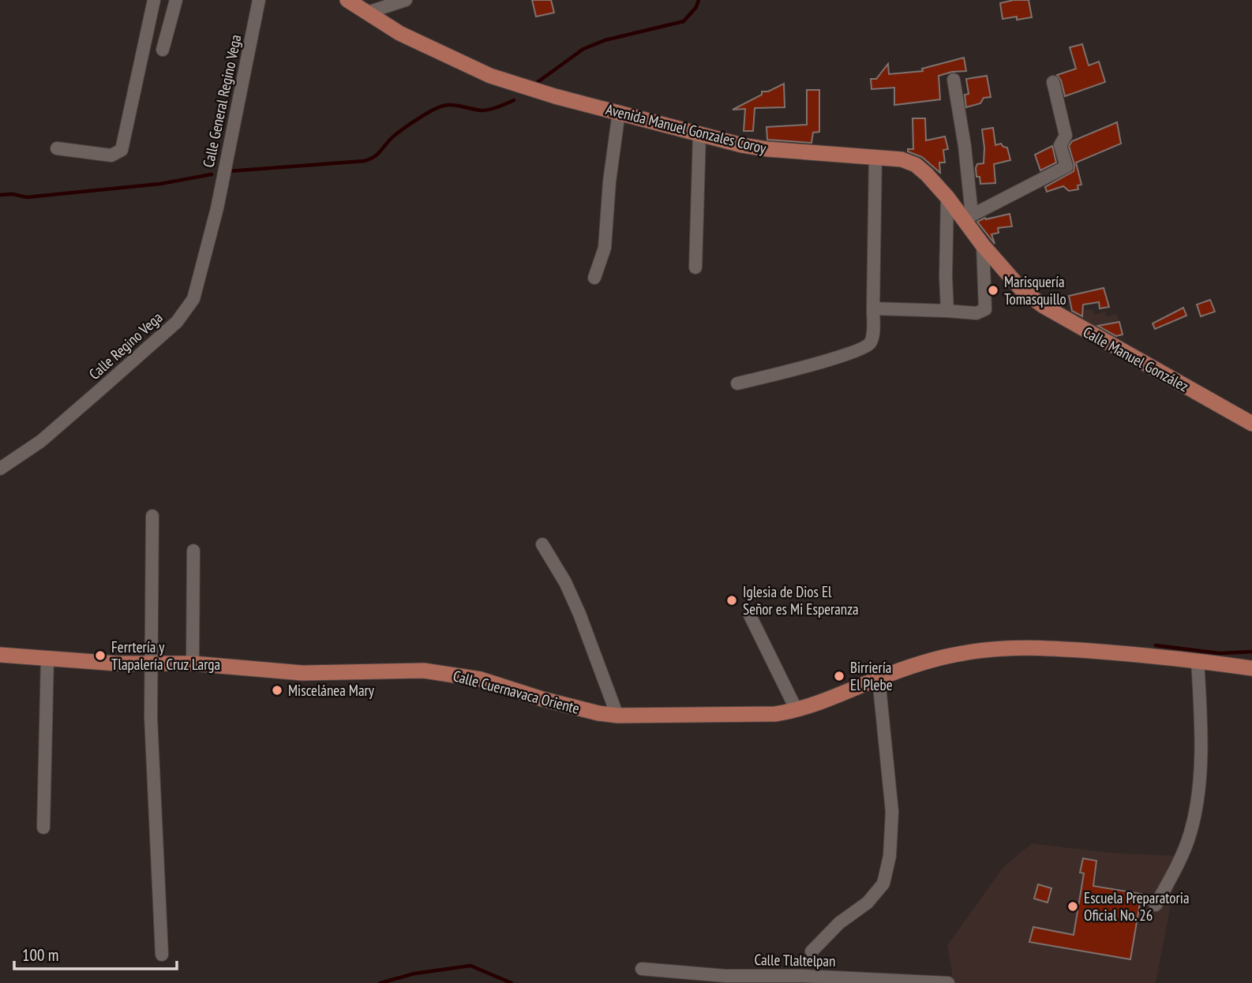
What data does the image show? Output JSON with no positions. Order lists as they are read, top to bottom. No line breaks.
{"streets":{"main road":["Avenida Manuel Gonzales Coroy","Calle Manuel González","Calle Cuernavaca Oriente"],"street":["Calle General Regino Vega","Calle Regino Vega","Calle Tlaltelpan"]},"crossings":[["Calle General Regino Vega","Calle Regino Vega"],["Avenida Manuel Gonzales Coroy","Calle Manuel González"]],"places":["Marisquería Tomasquillo","Iglesia de Dios El Señor es Mi Esperanza","Ferrtería y Tlapalería Cruz Larga","Birriería El Plebe","Miscelánea Mary","Escuela Preparatoria Oficial No. 26"],"scale_bar":"100 m"}
